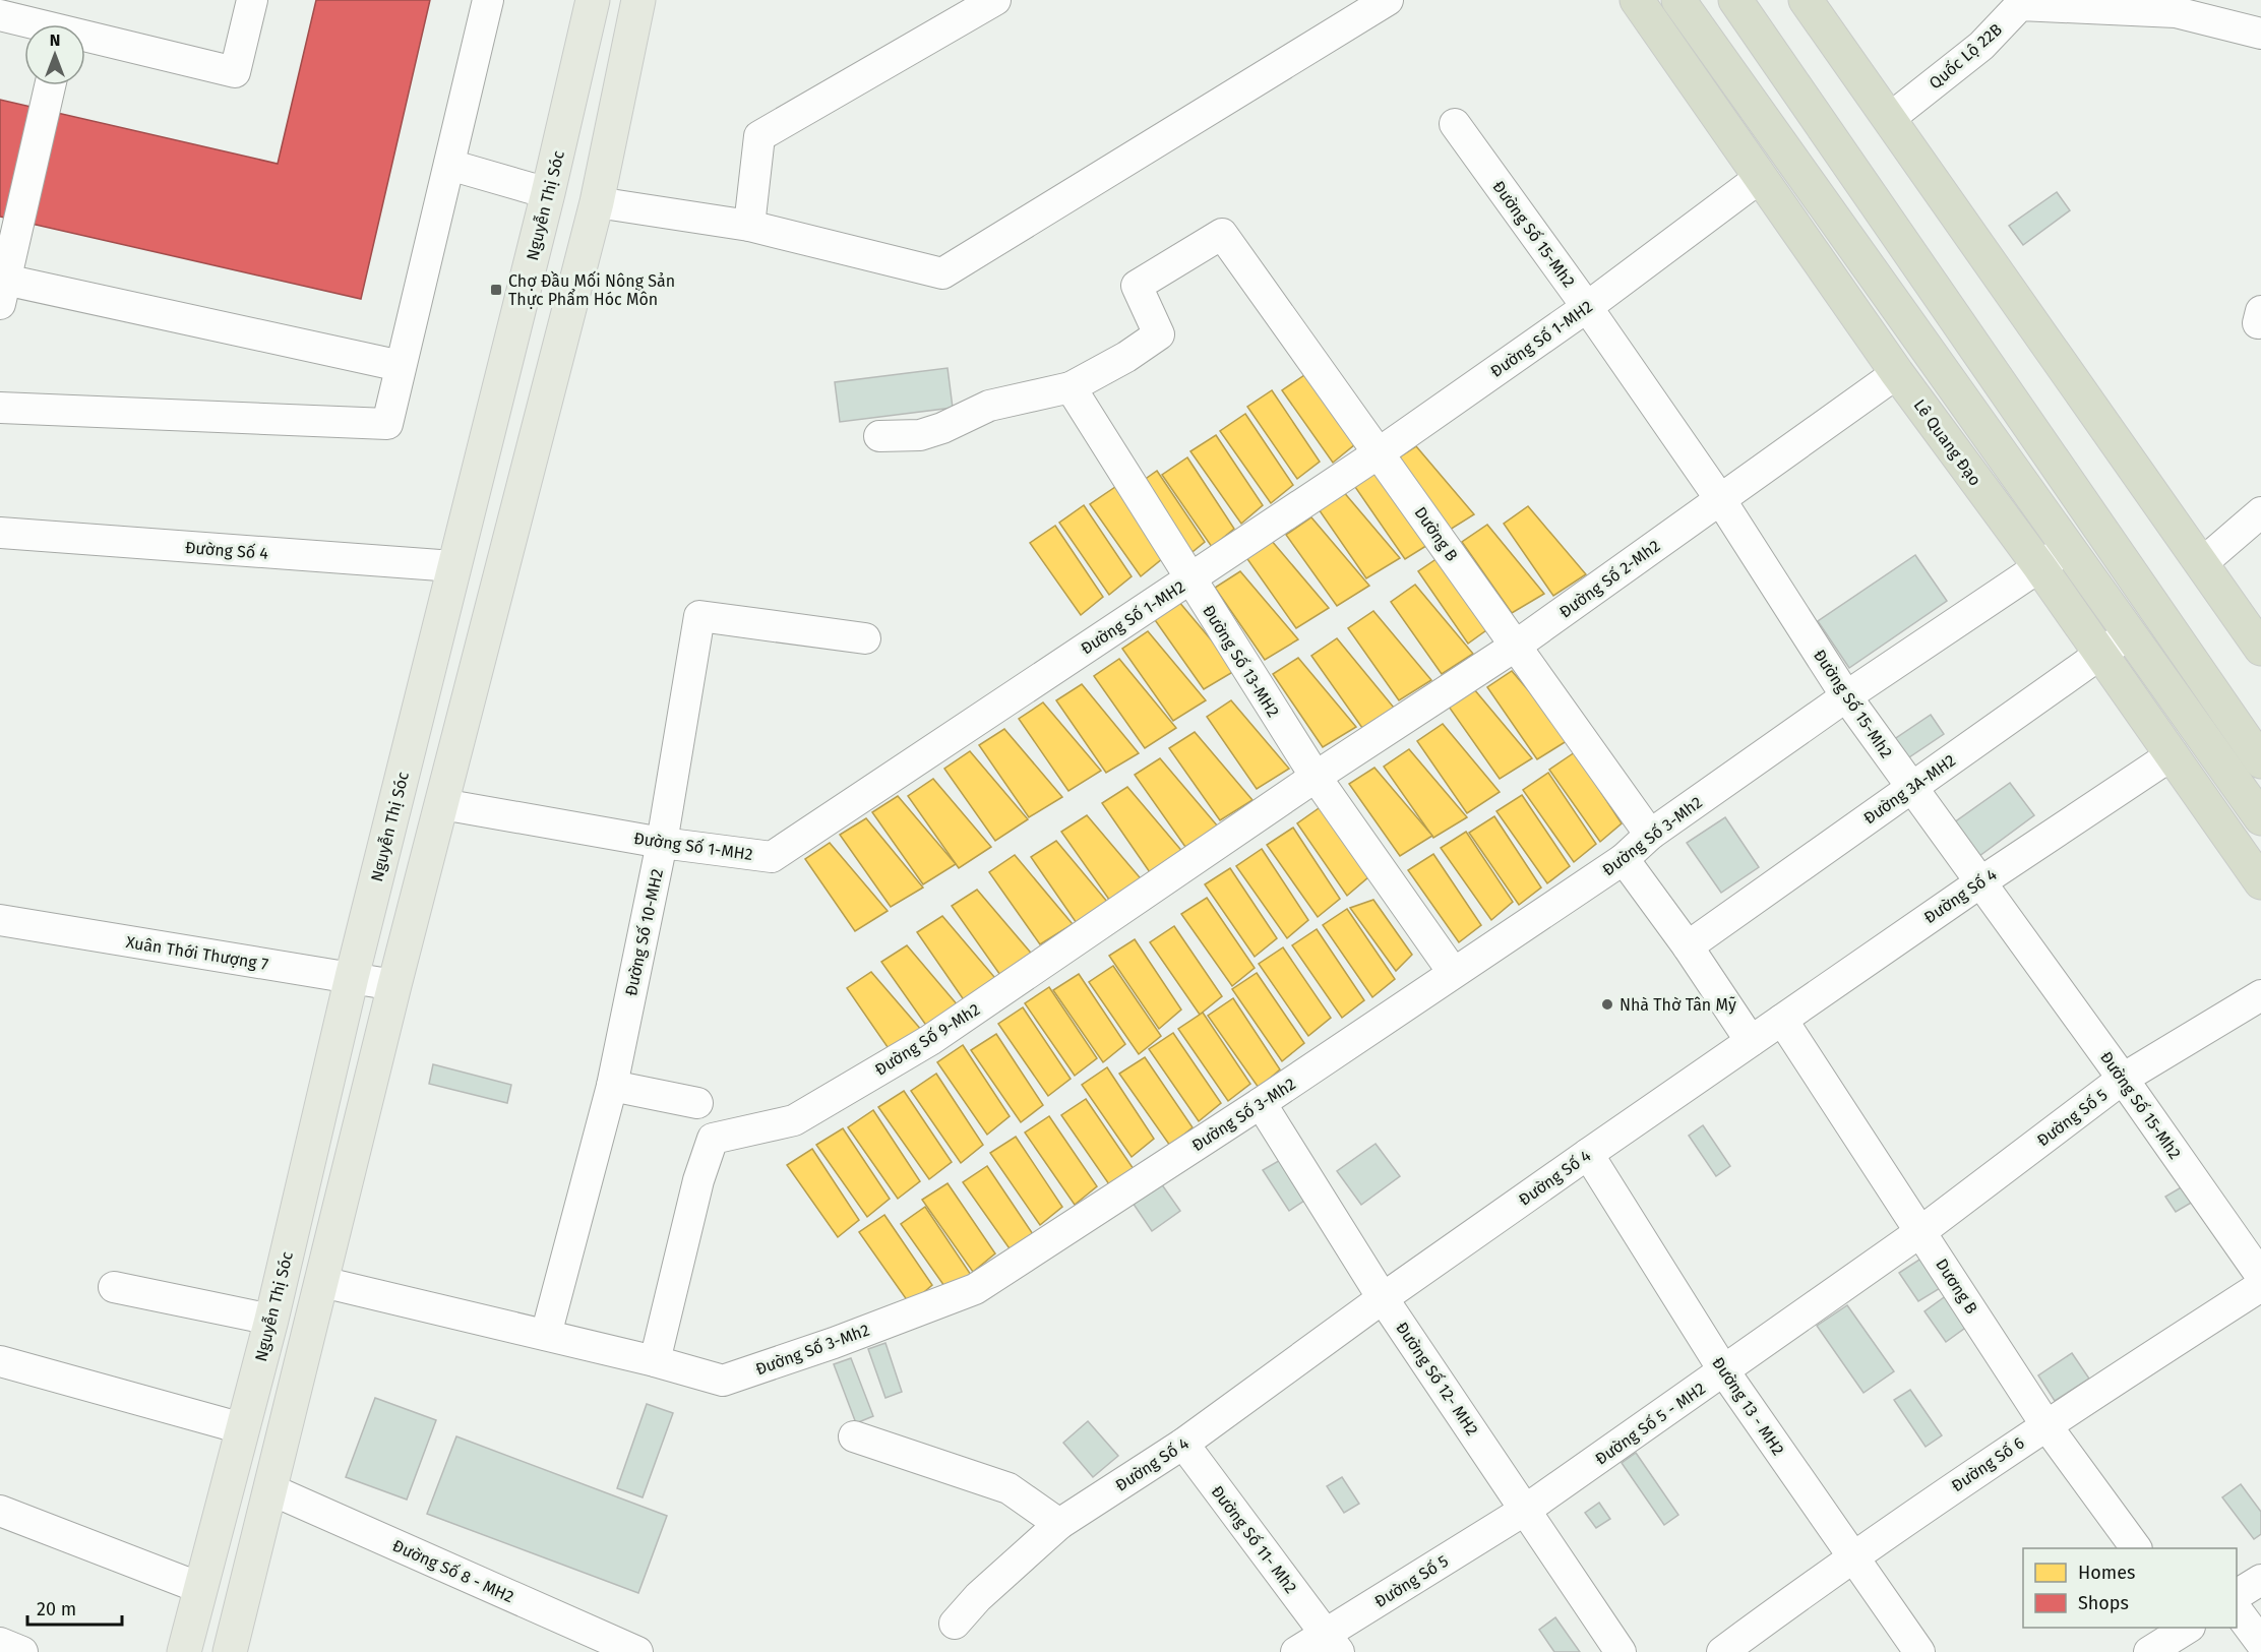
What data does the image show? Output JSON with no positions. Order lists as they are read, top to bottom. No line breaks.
{"streets":{"highway":["Lê Quang Đạo"],"main road":["Nguyễn Thị Sóc"],"street":["Quốc Lộ 22B","Đường Số 15-Mh2","Đường Số 1-MH2","Dường B","Đường Số 4","Đường Số 2-Mh2","Đường Số 13-MH2","Đường 3A-MH2","Đường Số 3-Mh2","Đường Số 10-MH2","Xuân Thới Thượng 7","Đường Số 9-Mh2","Đường Số 5","Dương B","Đường Số 12- MH2","Đường 13 - MH2","Đường Số 5 - MH2","Đường Số 6","Đường Số 11- Mh2","Đường Số 8 - MH2"]},"crossings":[["Nguyễn Thị Sóc","Đường Số 4"],["Nguyễn Thị Sóc","Xuân Thới Thượng 7"],["Đường Số 15-Mh2","Đường Số 1-MH2"],["Đường Số 15-Mh2","Đường Số 4"],["Đường Số 15-Mh2","Đường Số 2-Mh2"],["Đường Số 15-Mh2","Đường 3A-MH2"],["Đường Số 15-Mh2","Đường Số 3-Mh2"],["Đường Số 15-Mh2","Đường Số 5"],["Đường Số 1-MH2","Lê Quang Đạo"],["Đường Số 1-MH2","Dường B"],["Đường Số 1-MH2","Đường Số 13-MH2"],["Đường Số 1-MH2","Đường Số 10-MH2"],["Lê Quang Đạo","Đường Số 4"],["Lê Quang Đạo","Đường Số 2-Mh2"],["Lê Quang Đạo","Đường 3A-MH2"],["Lê Quang Đạo","Đường Số 3-Mh2"],["Dường B","Đường Số 2-Mh2"],["Dường B","Đường Số 13-MH2"],["Dường B","Đường Số 3-Mh2"],["Đường Số 4","Dương B"],["Đường Số 4","Đường Số 12- MH2"],["Đường Số 4","Đường 13 - MH2"],["Đường Số 4","Đường Số 11- Mh2"],["Đường Số 2-Mh2","Đường Số 13-MH2"],["Đường Số 2-Mh2","Đường Số 9-Mh2"],["Đường Số 13-MH2","Đường Số 3-Mh2"],["Đường Số 13-MH2","Đường Số 9-Mh2"],["Đường Số 3-Mh2","Đường Số 10-MH2"],["Đường Số 3-Mh2","Đường Số 9-Mh2"],["Đường Số 3-Mh2","Đường Số 12- MH2"],["Đường Số 5","Dương B"],["Đường Số 5","Đường Số 12- MH2"],["Đường Số 5","Đường Số 5 - MH2"],["Đường Số 5","Đường Số 11- Mh2"],["Dương B","Đường Số 5 - MH2"],["Dương B","Đường Số 6"],["Đường Số 12- MH2","Đường Số 5 - MH2"],["Đường 13 - MH2","Đường Số 5 - MH2"],["Đường 13 - MH2","Đường Số 6"]],"places":{"transit":["Chợ Đầu Mối Nông Sản Thực Phẩm Hóc Môn"],"other":["Nhà Thờ Tân Mỹ"]},"legend":["Homes","Shops"],"scale_bar":"20 m","north":"top"}
